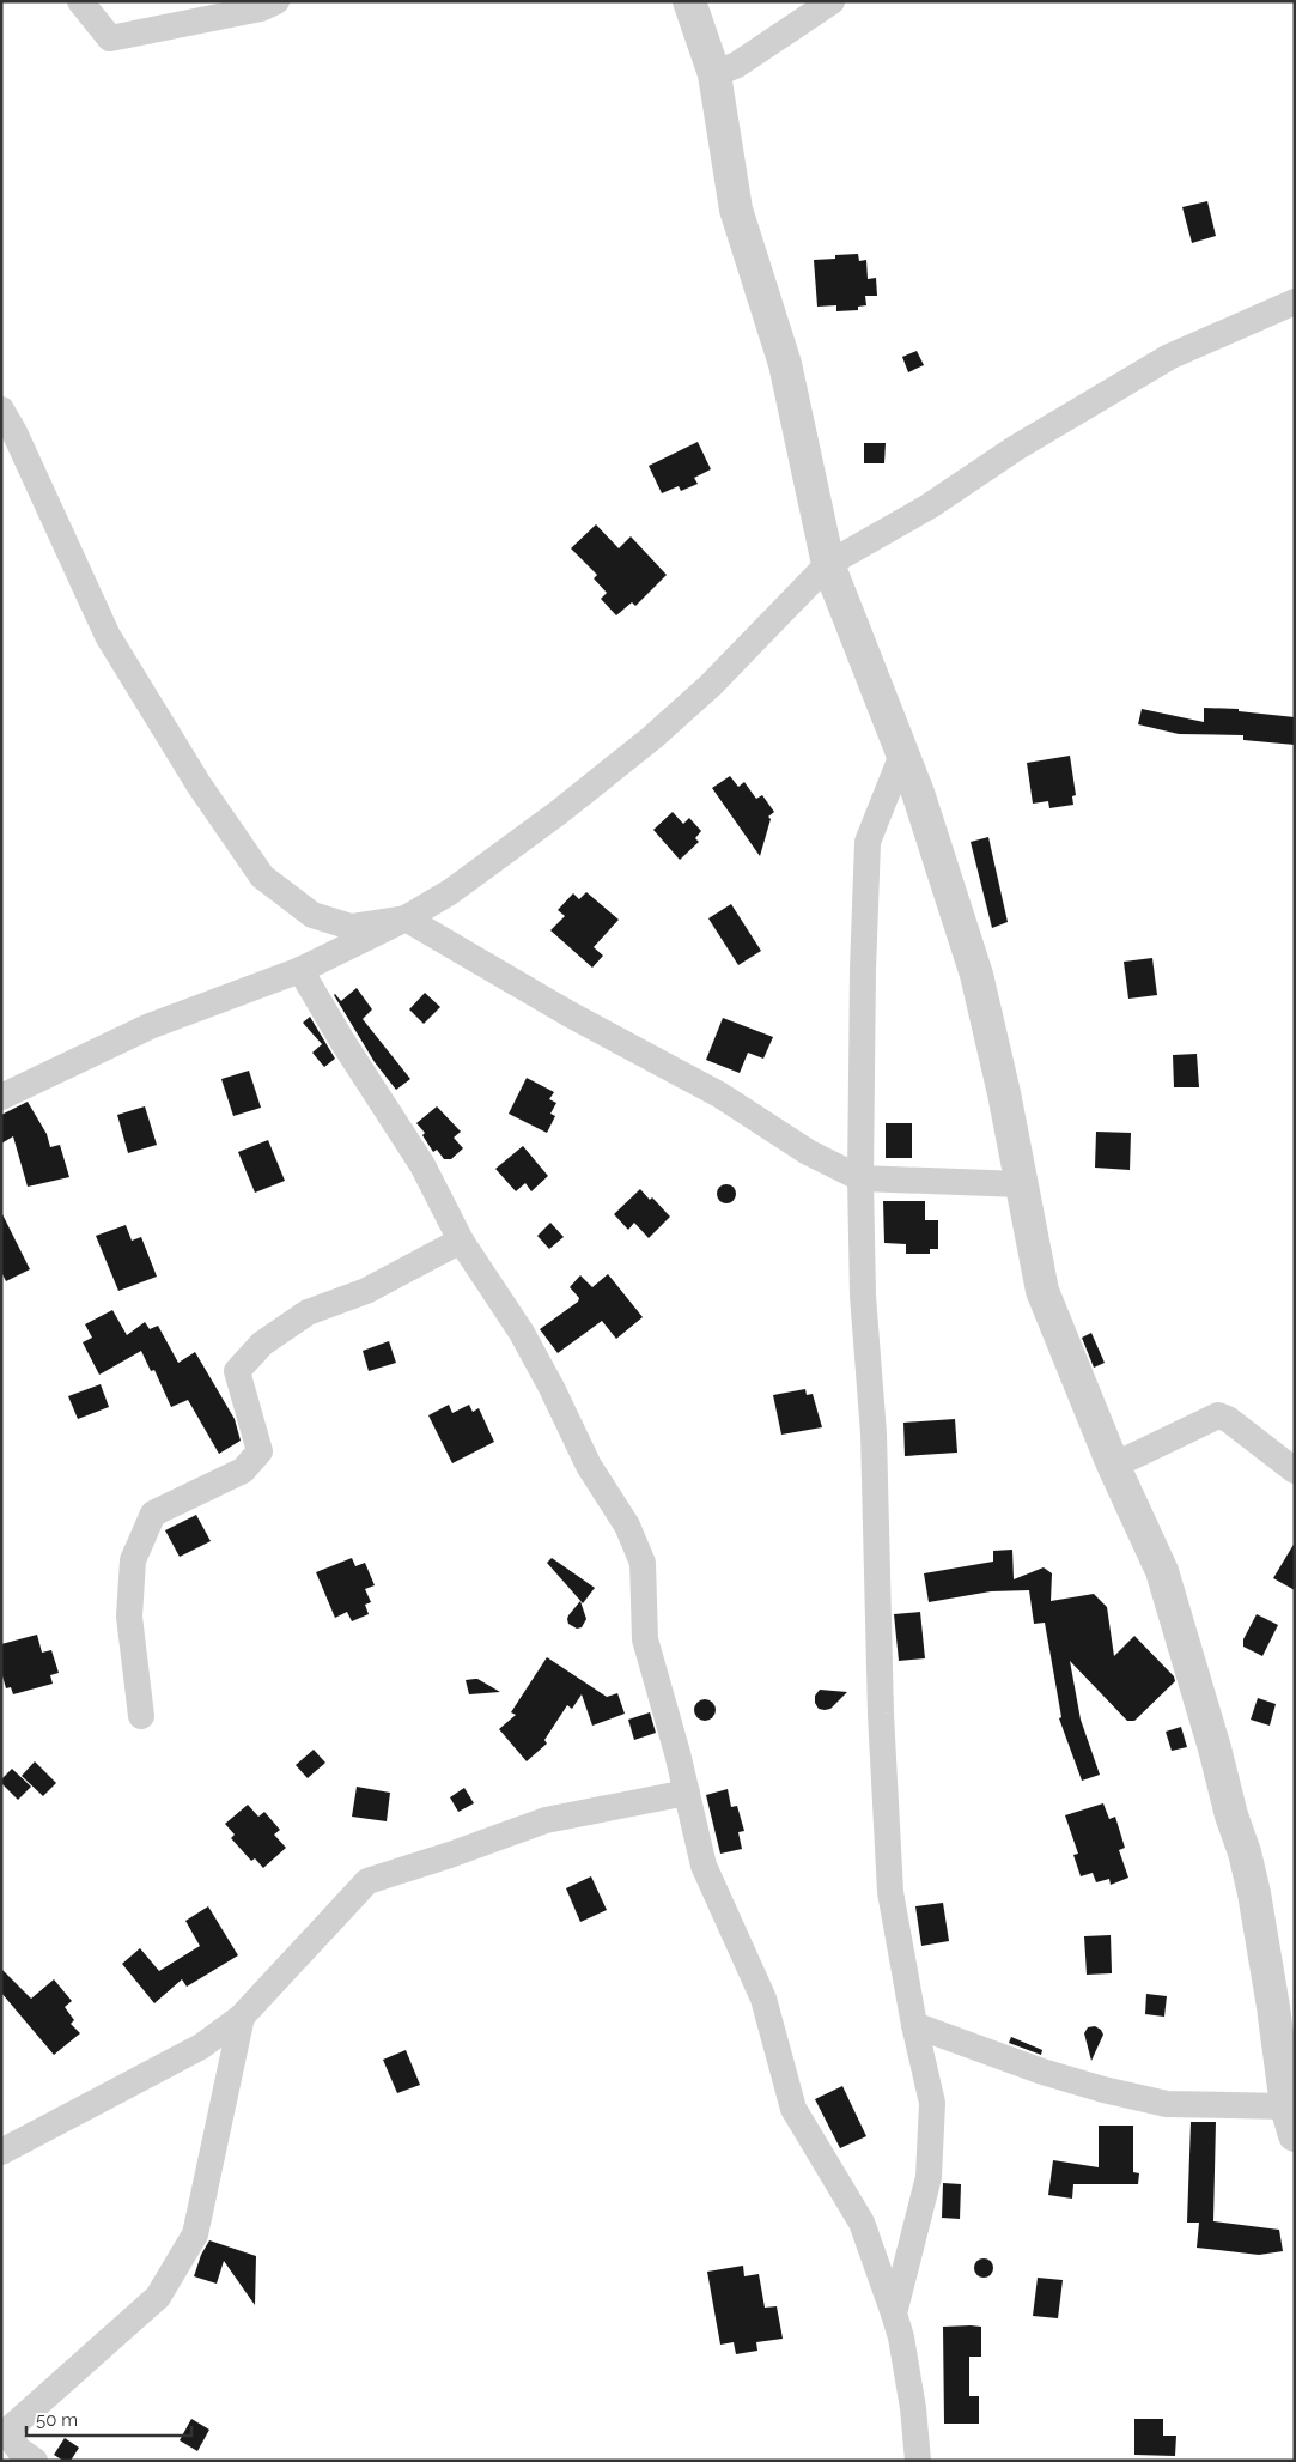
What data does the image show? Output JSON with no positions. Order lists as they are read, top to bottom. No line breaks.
{"scale_bar":"50 m"}
